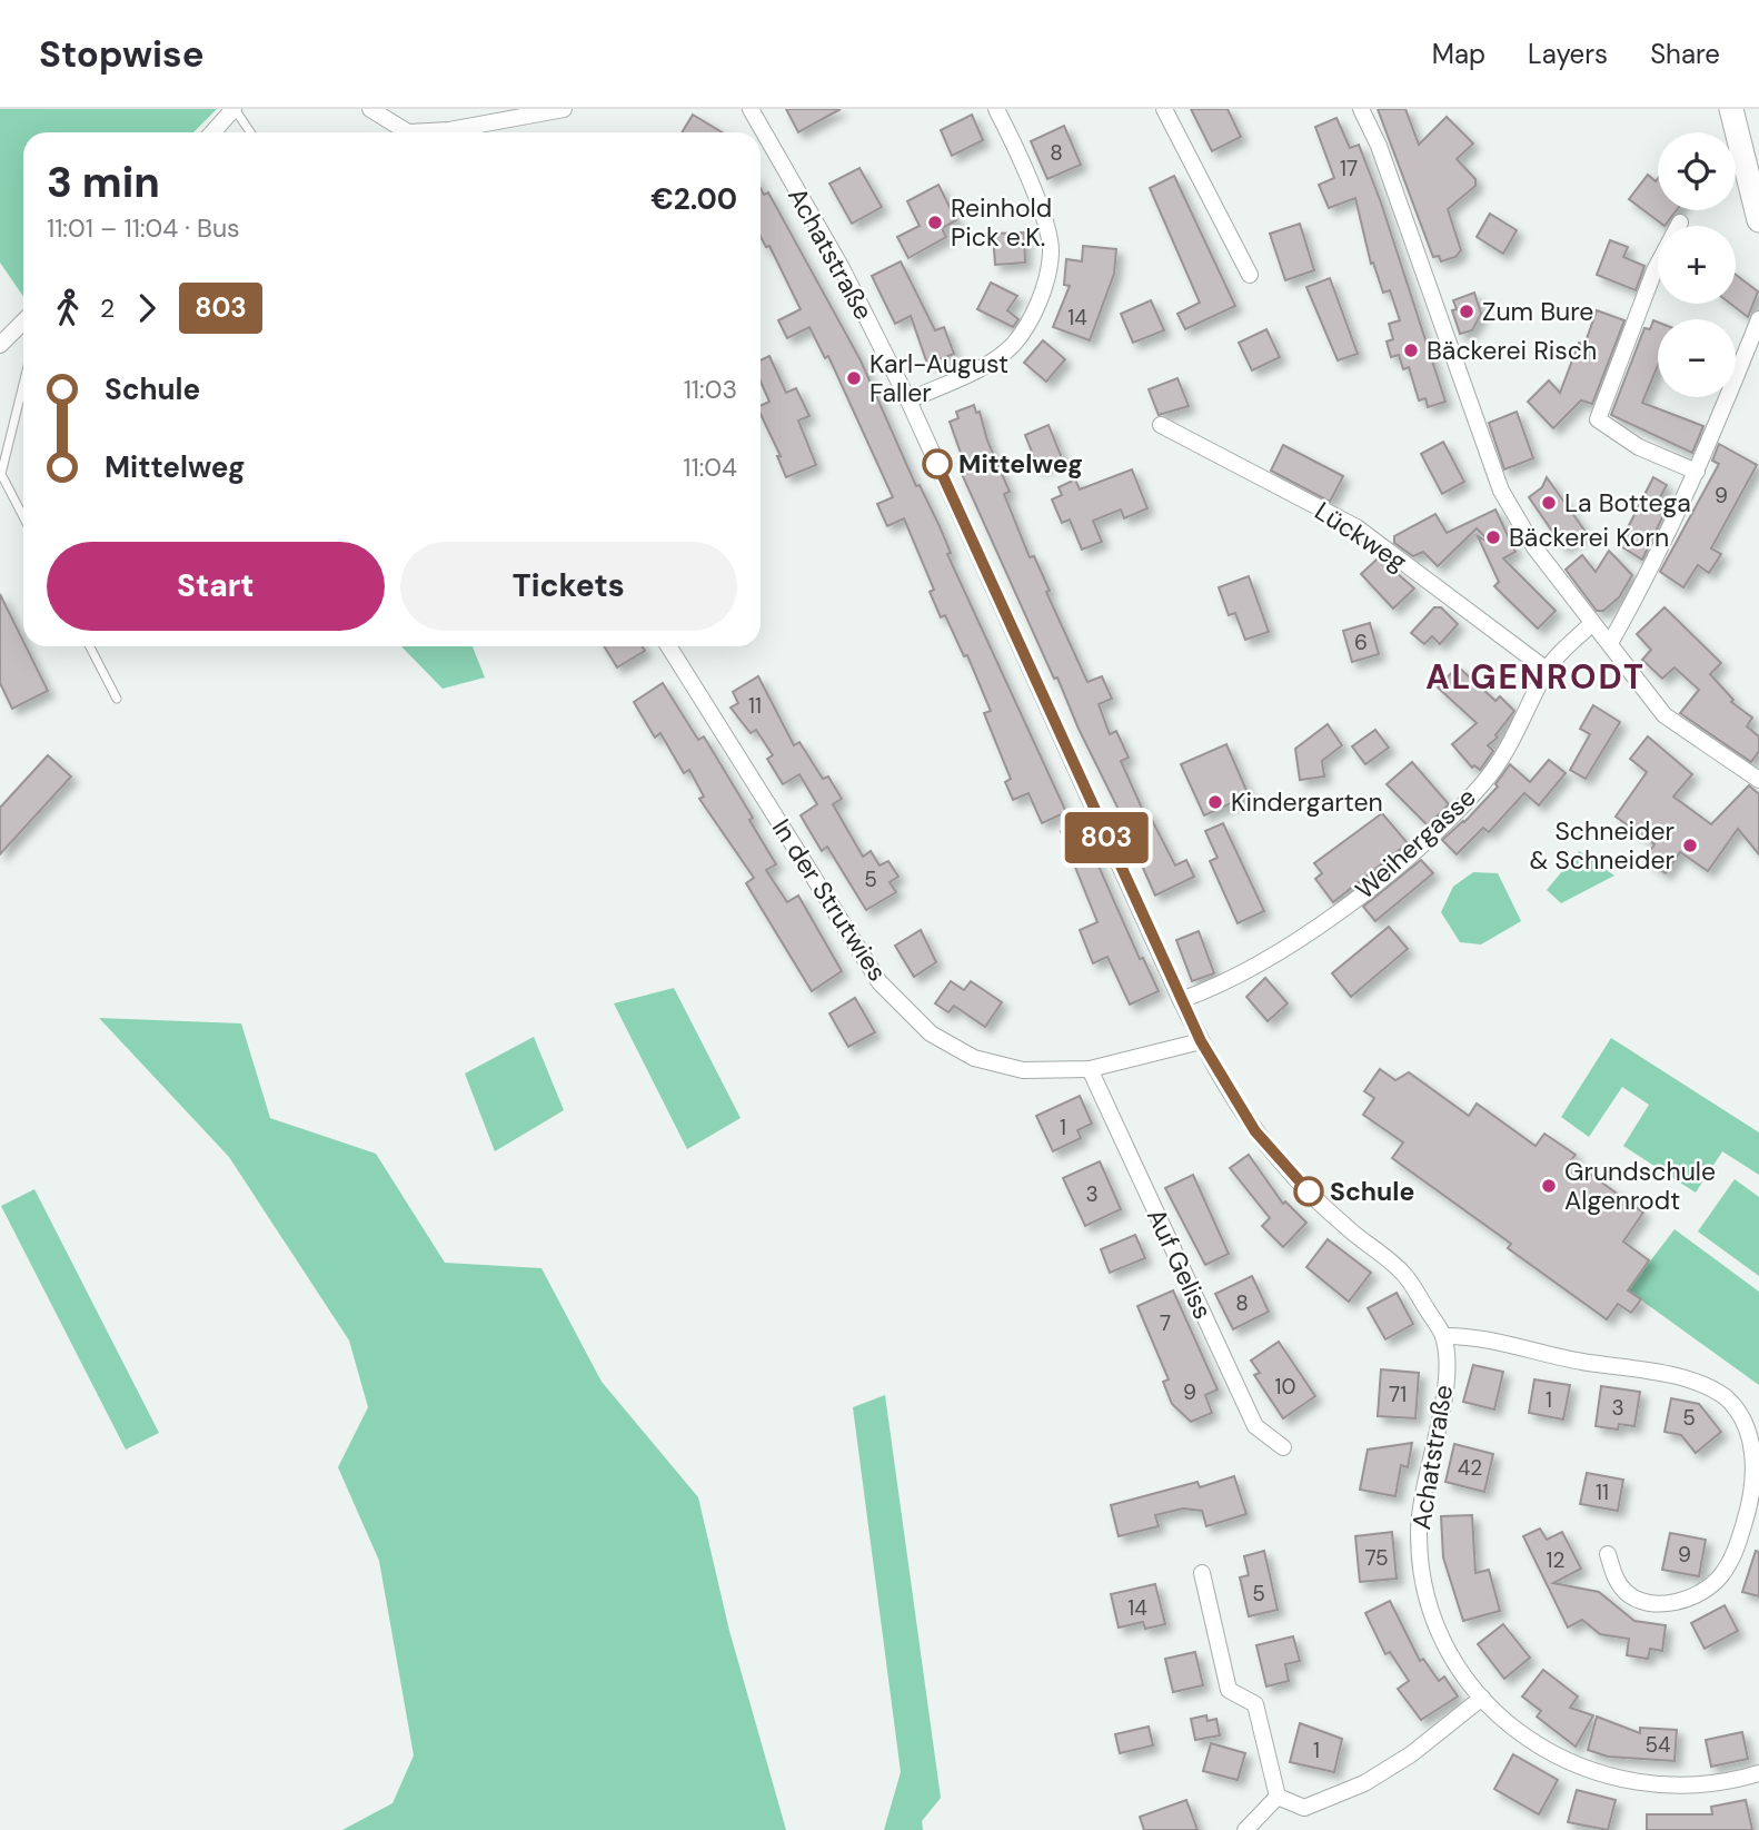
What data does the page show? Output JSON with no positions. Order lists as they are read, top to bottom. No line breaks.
{"streets":{"street":["Achatstraße","Lückweg","Weihergasse","In der Strutwies","Auf Geliss"]},"crossings":[["Achatstraße","Weihergasse"],["Achatstraße","In der Strutwies"],["Lückweg","Weihergasse"],["In der Strutwies","Auf Geliss"]],"districts":["ALGENRODT"],"places":["Reinhold Pick e.K.","Zum Bure","Bäckerei Risch","Karl-August Faller","Mittelweg","La Bottega","Bäckerei Korn","Kindergarten","Schneider & Schneider","Grundschule Algenrodt","Schule"],"lines":["bus line 803"],"house_numbers":["8","17","14","9","6","11","5","1","3","8","7","10","9","71","1","3","5","42","11","9","75","12","5","14","54","1"],"page":{"header":"Stopwise","nav":["Map","Layers","Share"],"on_map":"803","map_buttons":["+","−"],"heading":["3 min","11:01 – 11:04 · Bus","€2.00"],"legs":["2","803"],"list":[{"name":"Schule","value":"11:03"},{"name":"Mittelweg","value":"11:04"}],"buttons":["Start","Tickets"]}}
